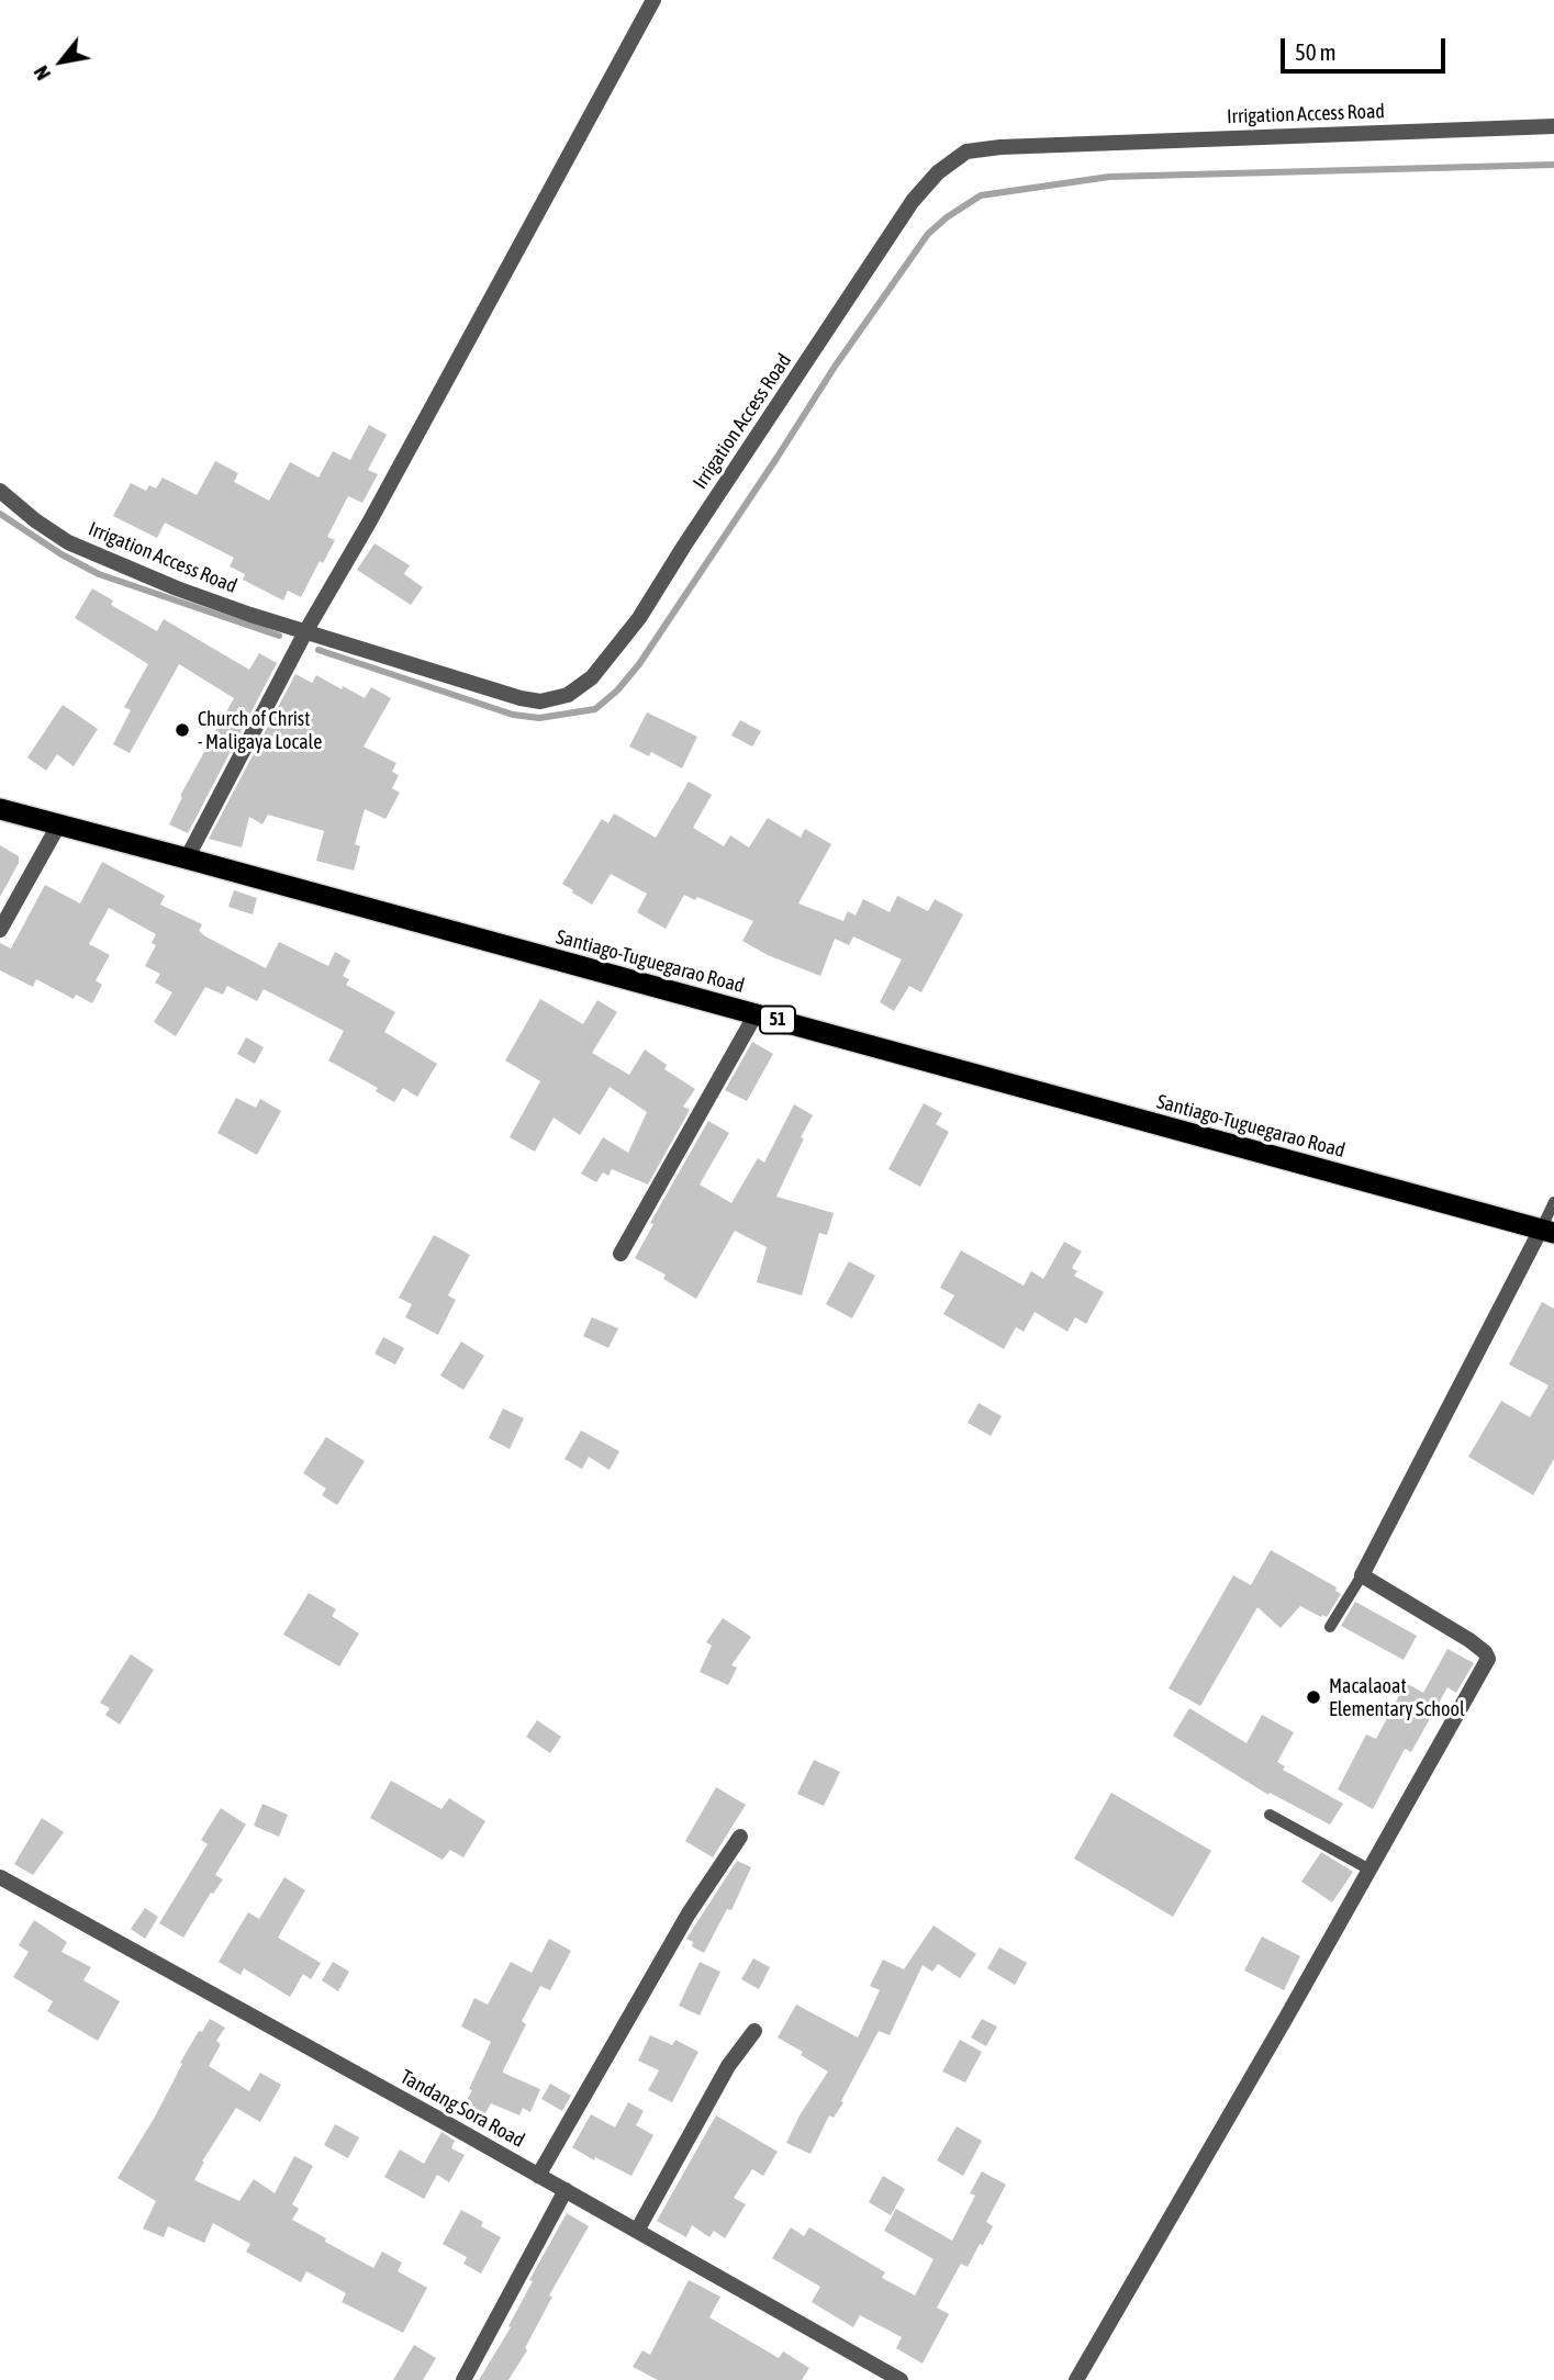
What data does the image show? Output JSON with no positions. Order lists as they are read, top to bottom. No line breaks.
{"streets":{"highway":["Santiago-Tuguegarao Road","51"],"street":["Irrigation Access Road","Tandang Sora Road"]},"places":["Church of Christ - Maligaya Locale","Macalaoat Elementary School"],"scale_bar":"50 m","north":"bottom left"}
